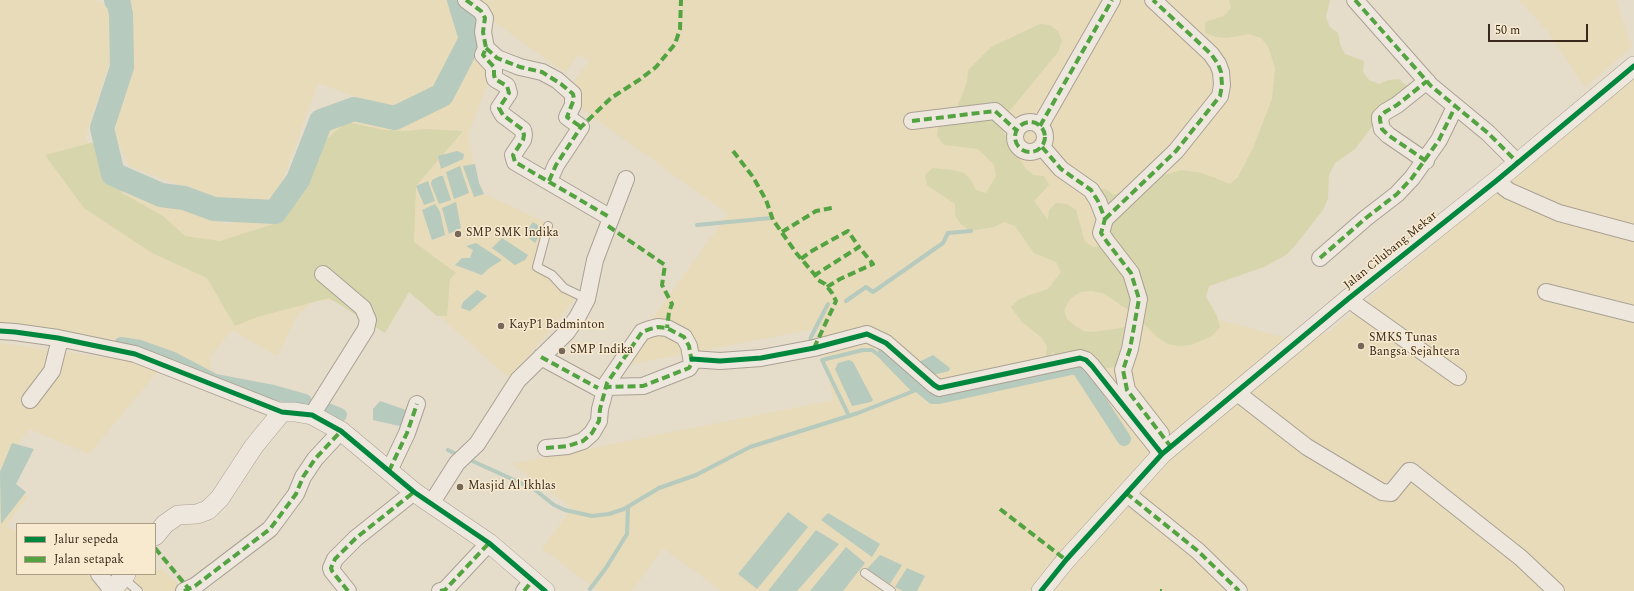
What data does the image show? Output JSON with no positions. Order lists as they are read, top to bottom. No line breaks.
{"streets":{"street":["Jalan Cilubang Mekar"]},"places":["SMP SMK Indika","KayP1 Badminton","SMKS Tunas Bangsa Sejahtera","SMP Indika","Masjid Al Ikhlas"],"legend":["Jalur sepeda","Jalan setapak"],"scale_bar":"50 m"}
